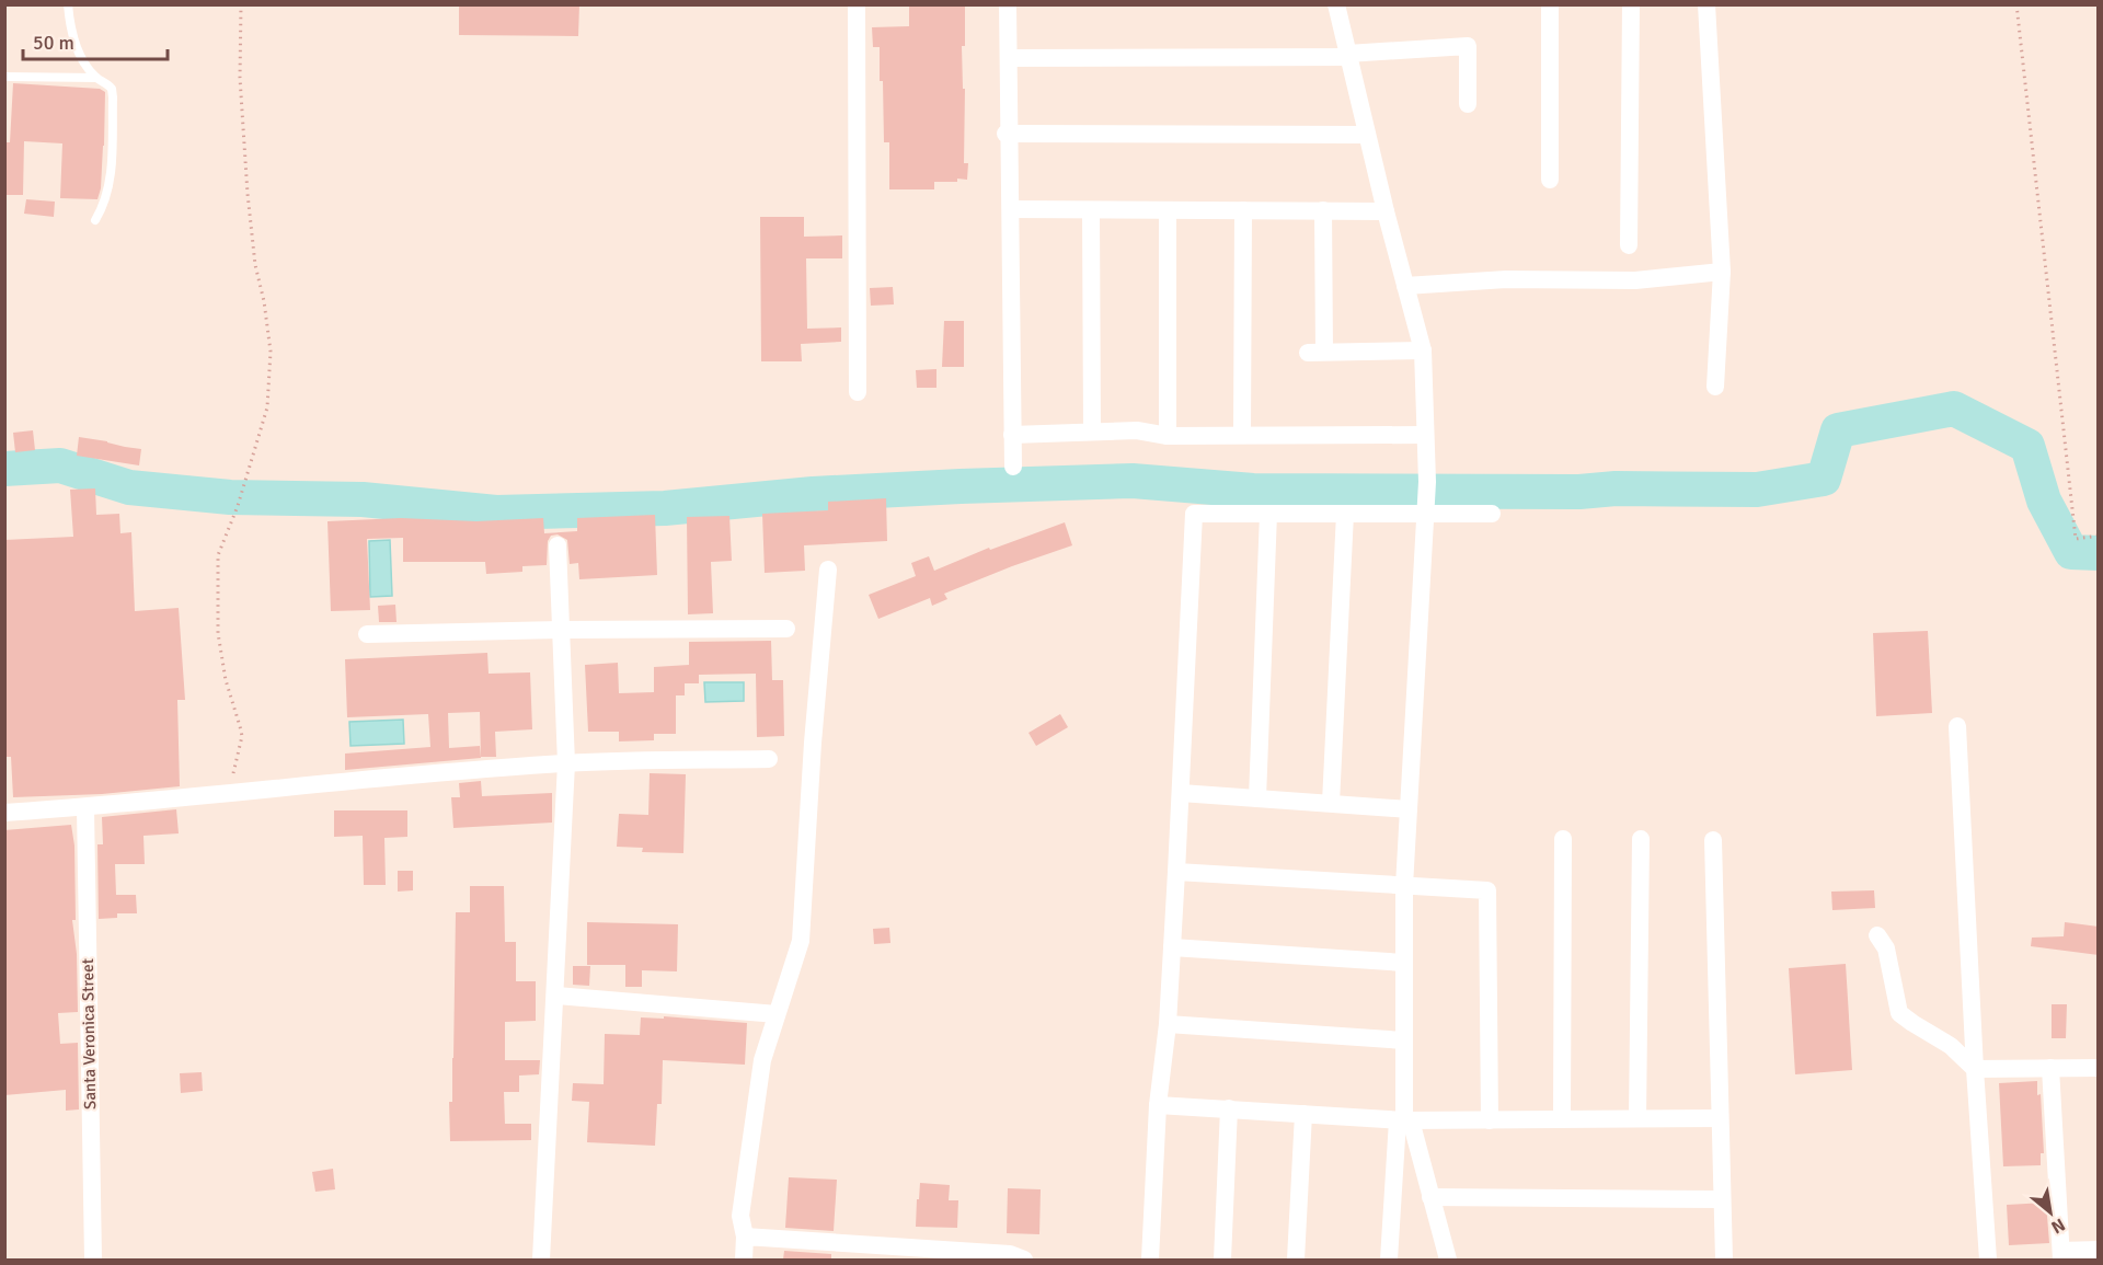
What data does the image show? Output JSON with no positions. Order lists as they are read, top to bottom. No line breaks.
{"streets":{"street":["Santa Veronica Street"]},"scale_bar":"50 m","north":"bottom right"}
